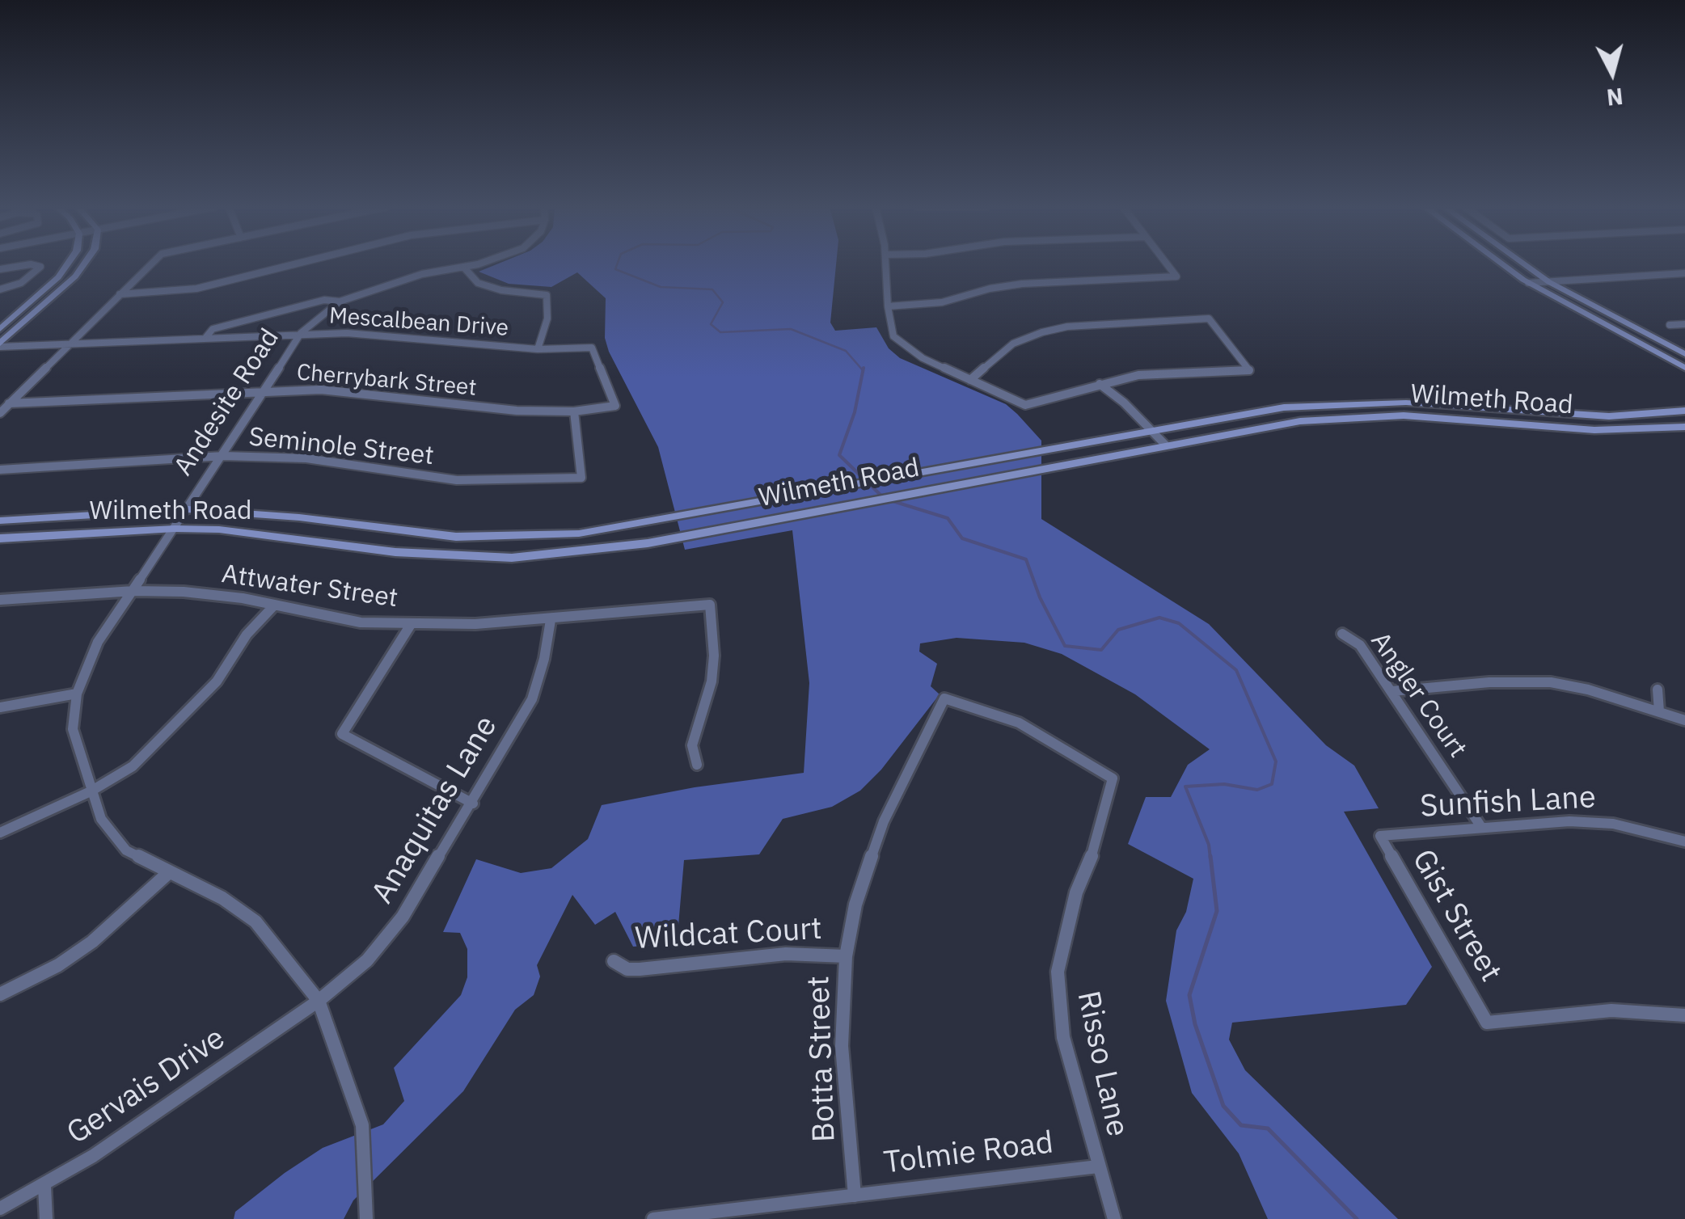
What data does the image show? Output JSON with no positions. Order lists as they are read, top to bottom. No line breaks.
{"streets":{"street":["Mescalbean Drive","Cherrybark Street","Wilmeth Road","Andesite Road","Seminole Street","Attwater Street","Angler Court","Sunfish Lane","Anaquitas Lane","Gist Street","Wildcat Court","Botta Street","Risso Lane","Gervais Drive","Tolmie Road"]},"crossings":[["Mescalbean Drive","Cherrybark Street"],["Mescalbean Drive","Andesite Road"],["Cherrybark Street","Andesite Road"],["Cherrybark Street","Seminole Street"],["Wilmeth Road","Andesite Road"],["Andesite Road","Seminole Street"],["Andesite Road","Attwater Street"],["Andesite Road","Anaquitas Lane"],["Andesite Road","Gervais Drive"],["Attwater Street","Anaquitas Lane"],["Angler Court","Sunfish Lane"],["Sunfish Lane","Gist Street"],["Anaquitas Lane","Gervais Drive"],["Wildcat Court","Botta Street"],["Botta Street","Risso Lane"],["Botta Street","Tolmie Road"],["Risso Lane","Tolmie Road"]],"north":"bottom"}
